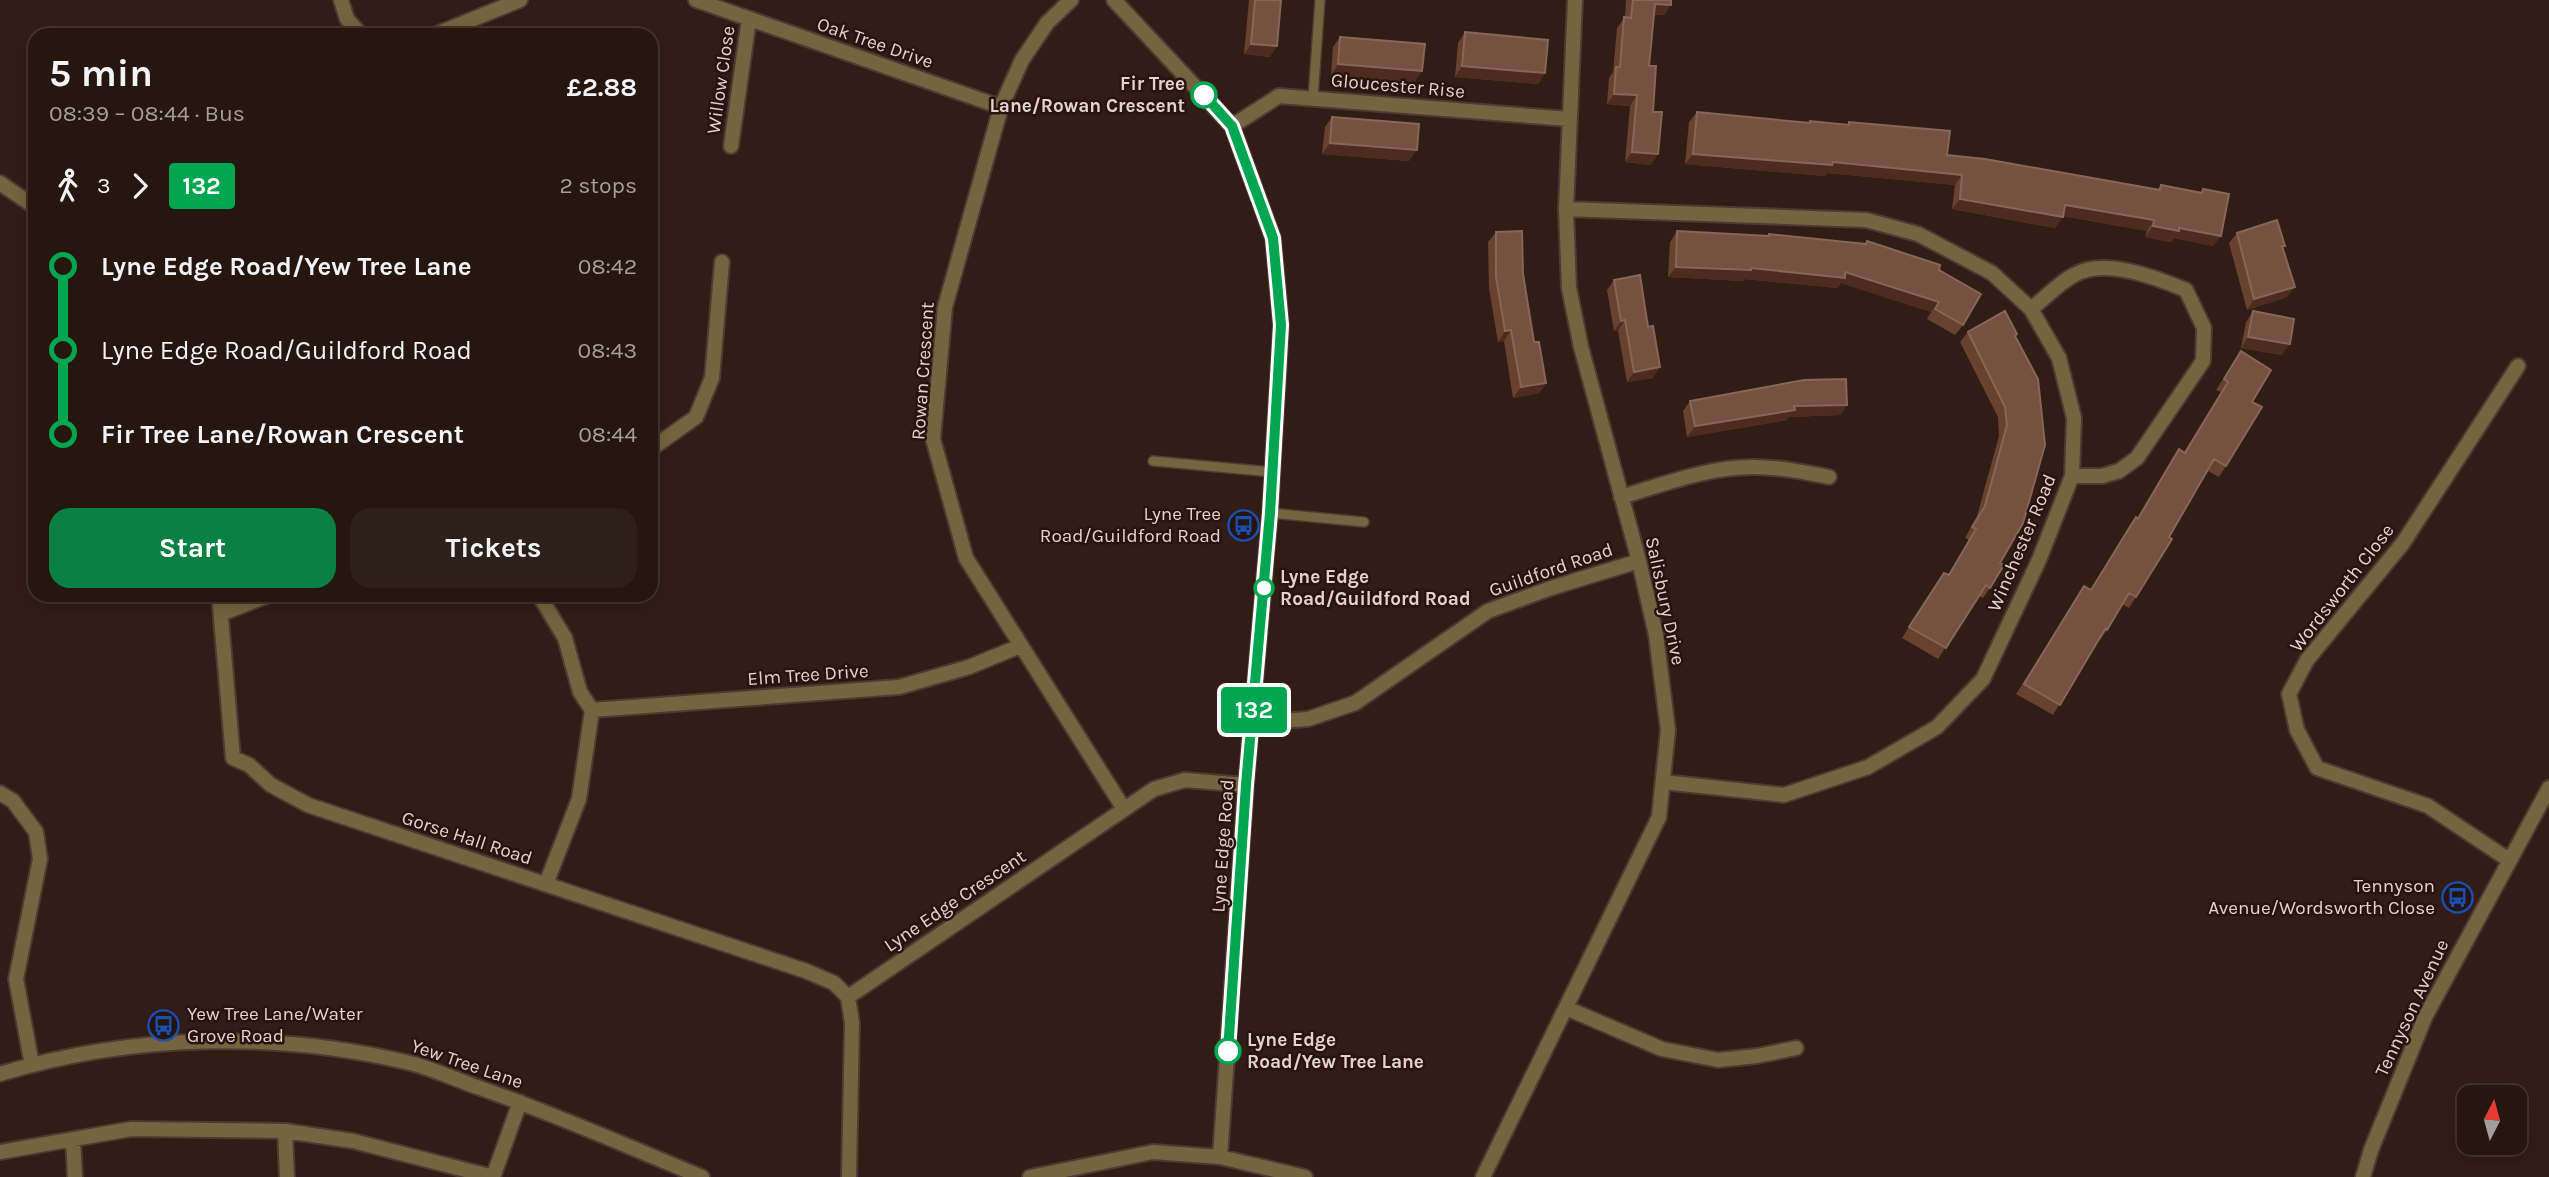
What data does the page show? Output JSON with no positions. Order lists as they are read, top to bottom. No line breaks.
{"streets":{"street":["Oak Tree Drive","Willow Close","Gloucester Rise","Rowan Crescent","Winchester Road","Guildford Road","Wordsworth Close","Salisbury Drive","Elm Tree Drive","Gorse Hall Road","Lyne Edge Road","Lyne Edge Crescent","Tennyson Avenue","Yew Tree Lane"]},"crossings":[["Oak Tree Drive","Willow Close"],["Oak Tree Drive","Rowan Crescent"],["Gloucester Rise","Salisbury Drive"],["Gloucester Rise","Lyne Edge Road"],["Rowan Crescent","Elm Tree Drive"],["Rowan Crescent","Lyne Edge Crescent"],["Winchester Road","Salisbury Drive"],["Guildford Road","Salisbury Drive"],["Guildford Road","Lyne Edge Road"],["Wordsworth Close","Tennyson Avenue"],["Gorse Hall Road","Lyne Edge Crescent"],["Lyne Edge Road","Lyne Edge Crescent"]],"places":{"other":["Fir Tree Lane/Rowan Crescent","Lyne Edge Road/Guildford Road","Lyne Edge Road/Yew Tree Lane"],"bus stop":["Lyne Tree Road/Guildford Road","Tennyson Avenue/Wordsworth Close","Yew Tree Lane/Water Grove Road"]},"lines":["bus line 132"],"north":"top","page":{"on_map":"132","heading":["5 min","08:39 – 08:44 · Bus","£2.88"],"legs":["3","132","2 stops"],"list":[{"name":"Lyne Edge Road/Yew Tree Lane","value":"08:42"},{"name":"Lyne Edge Road/Guildford Road","value":"08:43"},{"name":"Fir Tree Lane/Rowan Crescent","value":"08:44"}],"buttons":["Start","Tickets"]}}
